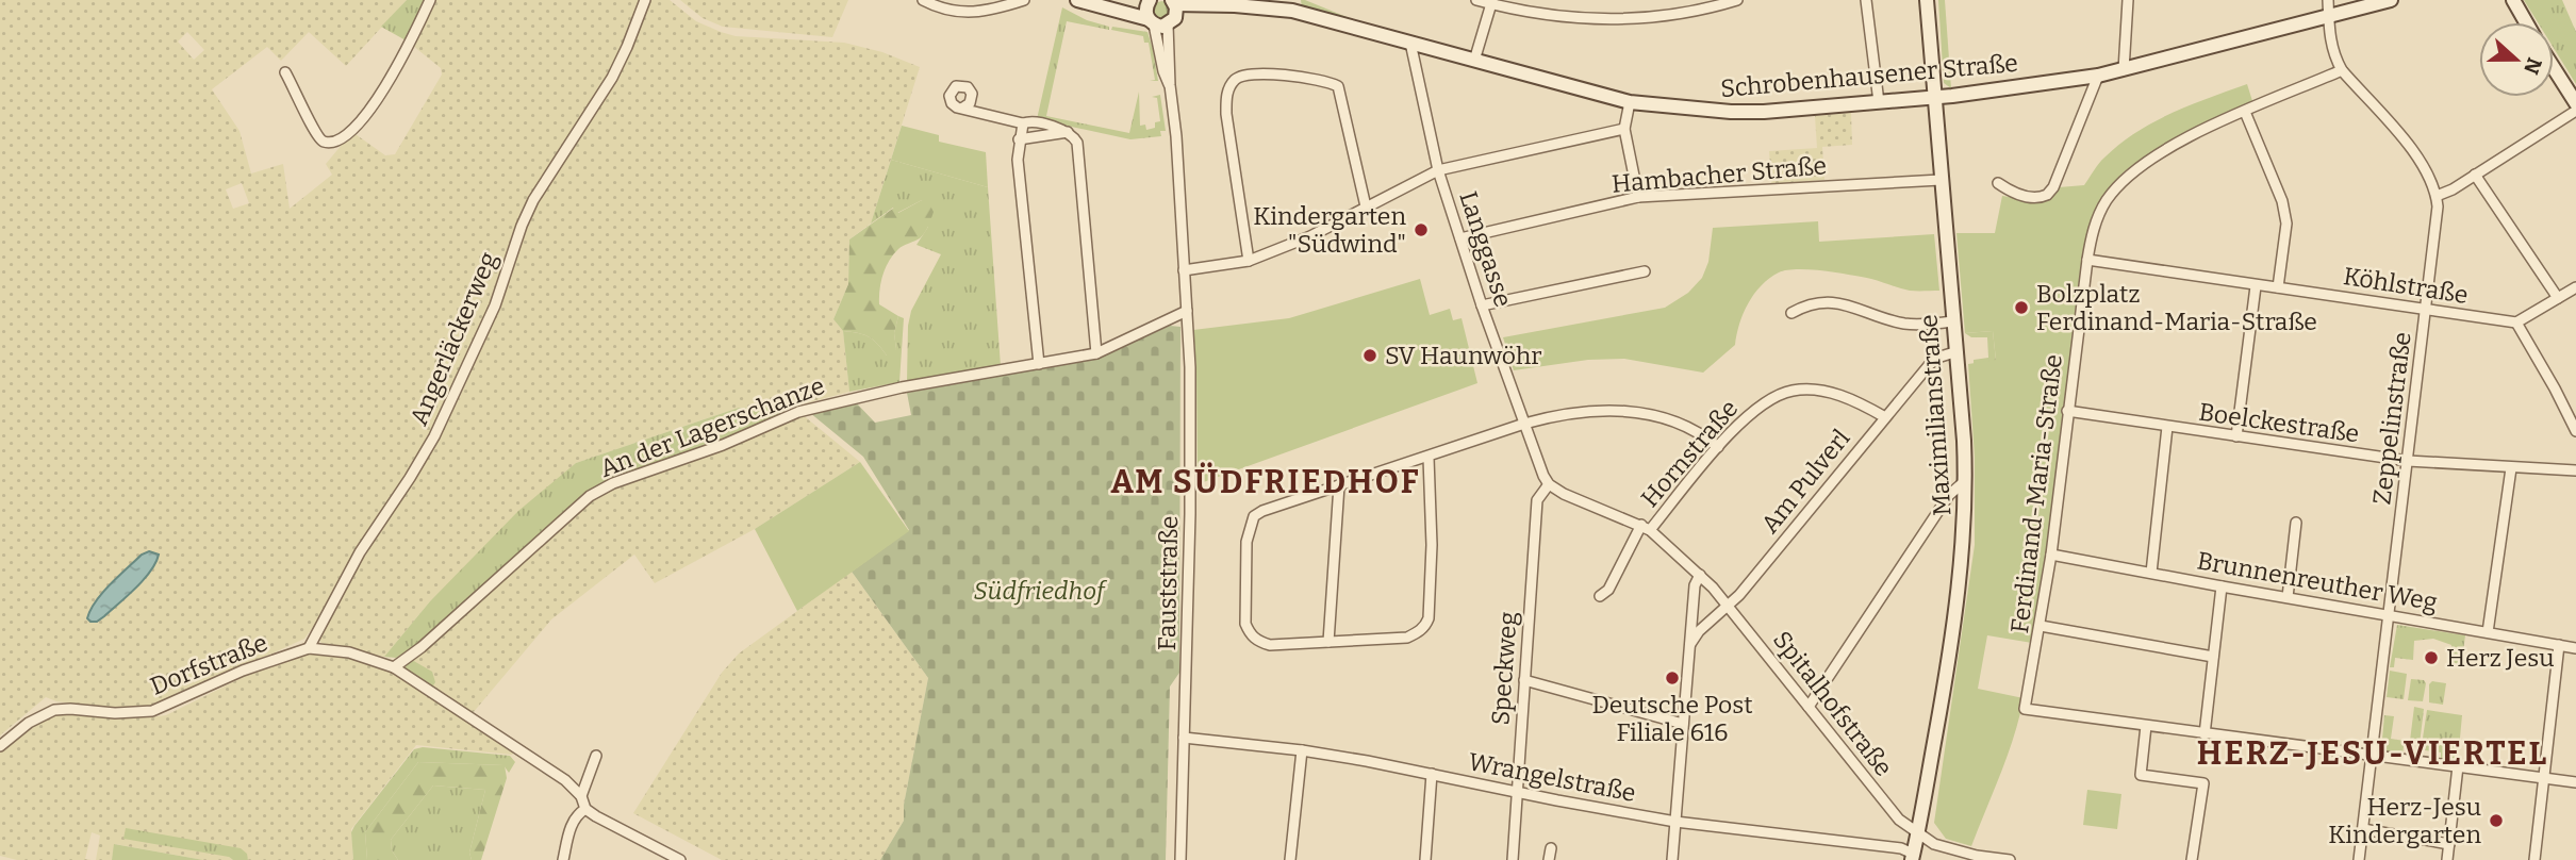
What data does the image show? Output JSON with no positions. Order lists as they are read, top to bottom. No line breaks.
{"streets":{"street":["Schrobenhausener Straße","Hambacher Straße","Langgasse","Köhlstraße","Angerläckerweg","Maximilianstraße","Zeppelinstraße","Boelckestraße","An der Lagerschanze","Hornstraße","Am Pulverl","Ferdinand-Maria-Straße","Brunnenreuther Weg","Fauststraße","Dorfstraße","Speckweg","Spitalhofstraße","Wrangelstraße"]},"crossings":[["Schrobenhausener Straße","Langgasse"],["Schrobenhausener Straße","Maximilianstraße"],["Schrobenhausener Straße","Zeppelinstraße"],["Schrobenhausener Straße","Fauststraße"],["Hambacher Straße","Langgasse"],["Hambacher Straße","Maximilianstraße"],["Langgasse","Speckweg"],["Köhlstraße","Zeppelinstraße"],["Köhlstraße","Ferdinand-Maria-Straße"],["Angerläckerweg","Dorfstraße"],["Maximilianstraße","Am Pulverl"],["Maximilianstraße","Spitalhofstraße"],["Maximilianstraße","Wrangelstraße"],["Zeppelinstraße","Boelckestraße"],["Zeppelinstraße","Ferdinand-Maria-Straße"],["Zeppelinstraße","Brunnenreuther Weg"],["Boelckestraße","Ferdinand-Maria-Straße"],["An der Lagerschanze","Fauststraße"],["Hornstraße","Am Pulverl"],["Hornstraße","Spitalhofstraße"],["Am Pulverl","Spitalhofstraße"],["Ferdinand-Maria-Straße","Brunnenreuther Weg"],["Fauststraße","Wrangelstraße"],["Speckweg","Wrangelstraße"]],"districts":["AM SÜDFRIEDHOF","HERZ-JESU-VIERTEL"],"parks":["Südfriedhof"],"places":["Kindergarten \"Südwind\"","Bolzplatz Ferdinand-Maria-Straße","SV Haunwöhr","Herz Jesu","Deutsche Post Filiale 616","Herz-Jesu Kindergarten"],"north":"right"}
